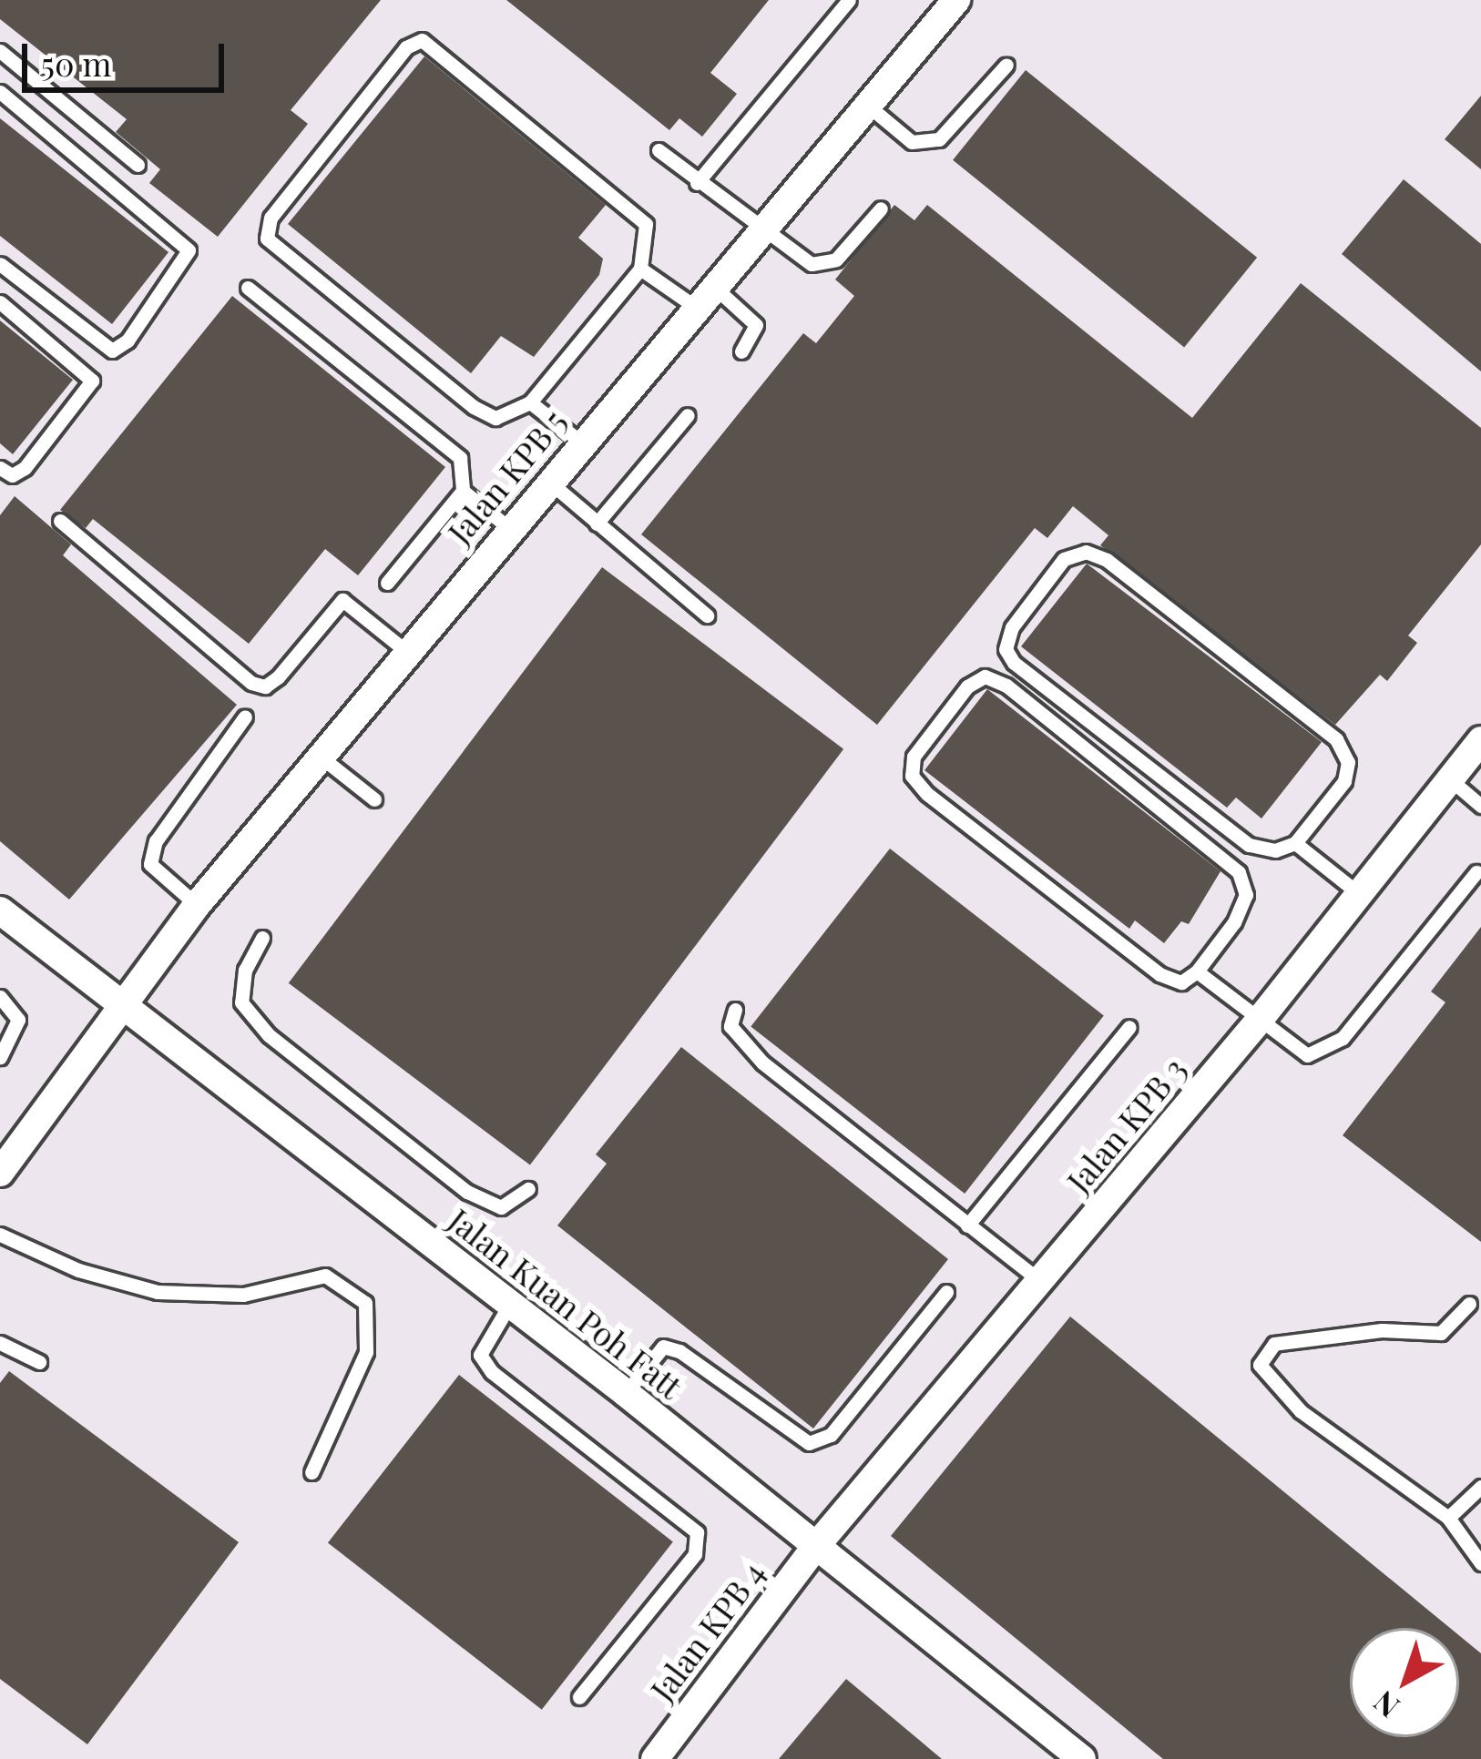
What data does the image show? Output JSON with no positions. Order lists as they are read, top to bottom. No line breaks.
{"streets":{"street":["Jalan KPB 5","Jalan KPB 3","Jalan Kuan Poh Fatt","Jalan KPB 4"]},"crossings":[["Jalan KPB 5","Jalan Kuan Poh Fatt"],["Jalan KPB 3","Jalan Kuan Poh Fatt"],["Jalan KPB 3","Jalan KPB 4"],["Jalan Kuan Poh Fatt","Jalan KPB 4"]],"scale_bar":"50 m","north":"bottom left"}
